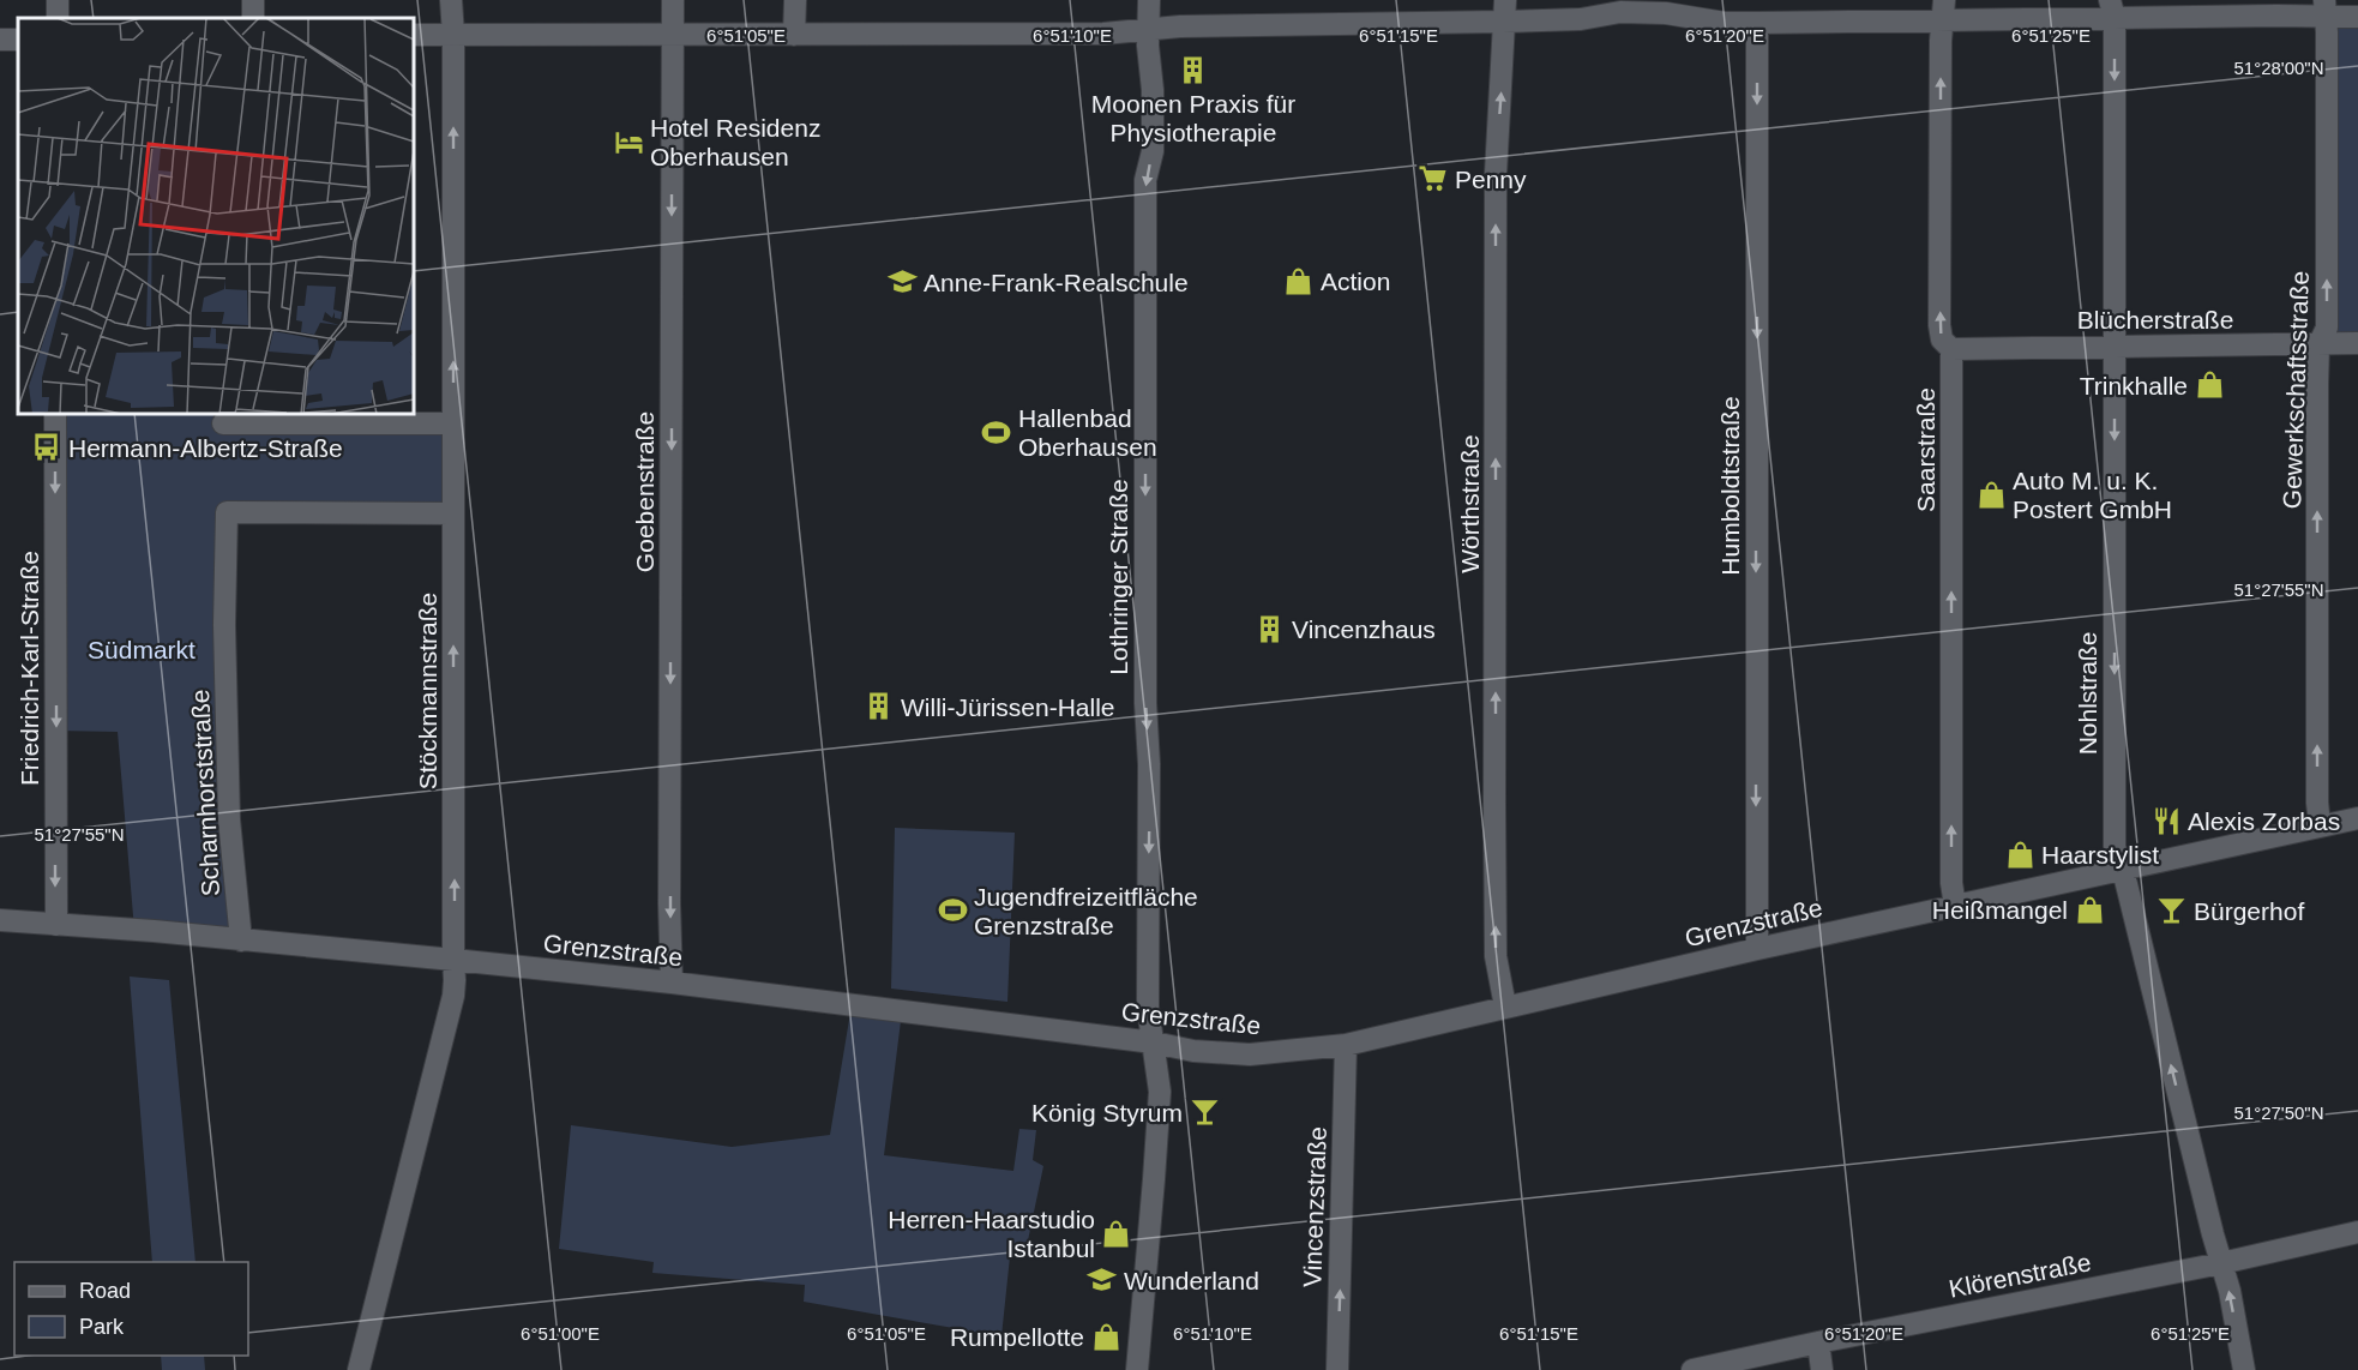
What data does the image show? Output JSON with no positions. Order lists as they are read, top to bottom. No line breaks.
{"streets":{"street":["Blücherstraße","Gewerkschaftsstraße","Saarstraße","Humboldtstraße","Goebenstraße","Wörthstraße","Lothringer Straße","Friedrich-Karl-Straße","Stöckmannstraße","Nohlstraße","Scharnhorststraße","Grenzstraße","Vincenzstraße","Klörenstraße"]},"crossings":[["Blücherstraße","Gewerkschaftsstraße"],["Blücherstraße","Saarstraße"],["Blücherstraße","Nohlstraße"],["Gewerkschaftsstraße","Grenzstraße"],["Saarstraße","Grenzstraße"],["Humboldtstraße","Grenzstraße"],["Goebenstraße","Grenzstraße"],["Wörthstraße","Grenzstraße"],["Lothringer Straße","Grenzstraße"],["Friedrich-Karl-Straße","Grenzstraße"],["Stöckmannstraße","Scharnhorststraße"],["Stöckmannstraße","Grenzstraße"],["Nohlstraße","Grenzstraße"],["Nohlstraße","Klörenstraße"],["Scharnhorststraße","Grenzstraße"],["Grenzstraße","Vincenzstraße"]],"one_way":["Gewerkschaftsstraße","Saarstraße","Humboldtstraße","Goebenstraße","Wörthstraße","Lothringer Straße","Friedrich-Karl-Straße","Stöckmannstraße","Vincenzstraße"],"parks":["Südmarkt"],"places":{"building":["Moonen Praxis für Physiotherapie","Vincenzhaus","Willi-Jürissen-Halle"],"hotel":["Hotel Residenz Oberhausen"],"supermarket":["Penny"],"shop":["Action","Trinkhalle","Auto M. u. K. Postert GmbH","Haarstylist","Heißmangel","Herren-Haarstudio Istanbul","Rumpellotte"],"school or university":["Anne-Frank-Realschule","Wunderland"],"sports":["Hallenbad Oberhausen","Jugendfreizeitfläche Grenzstraße"],"bus stop":["Hermann-Albertz-Straße"],"restaurant":["Alexis Zorbas"],"bar":["Bürgerhof","König Styrum"]},"legend":["Road","Park"],"coordinates":["6°51'05\"E","6°51'10\"E","6°51'15\"E","6°51'20\"E","6°51'25\"E","51°28'00\"N","51°27'55\"N","51°27'50\"N","6°51'00\"E"]}
